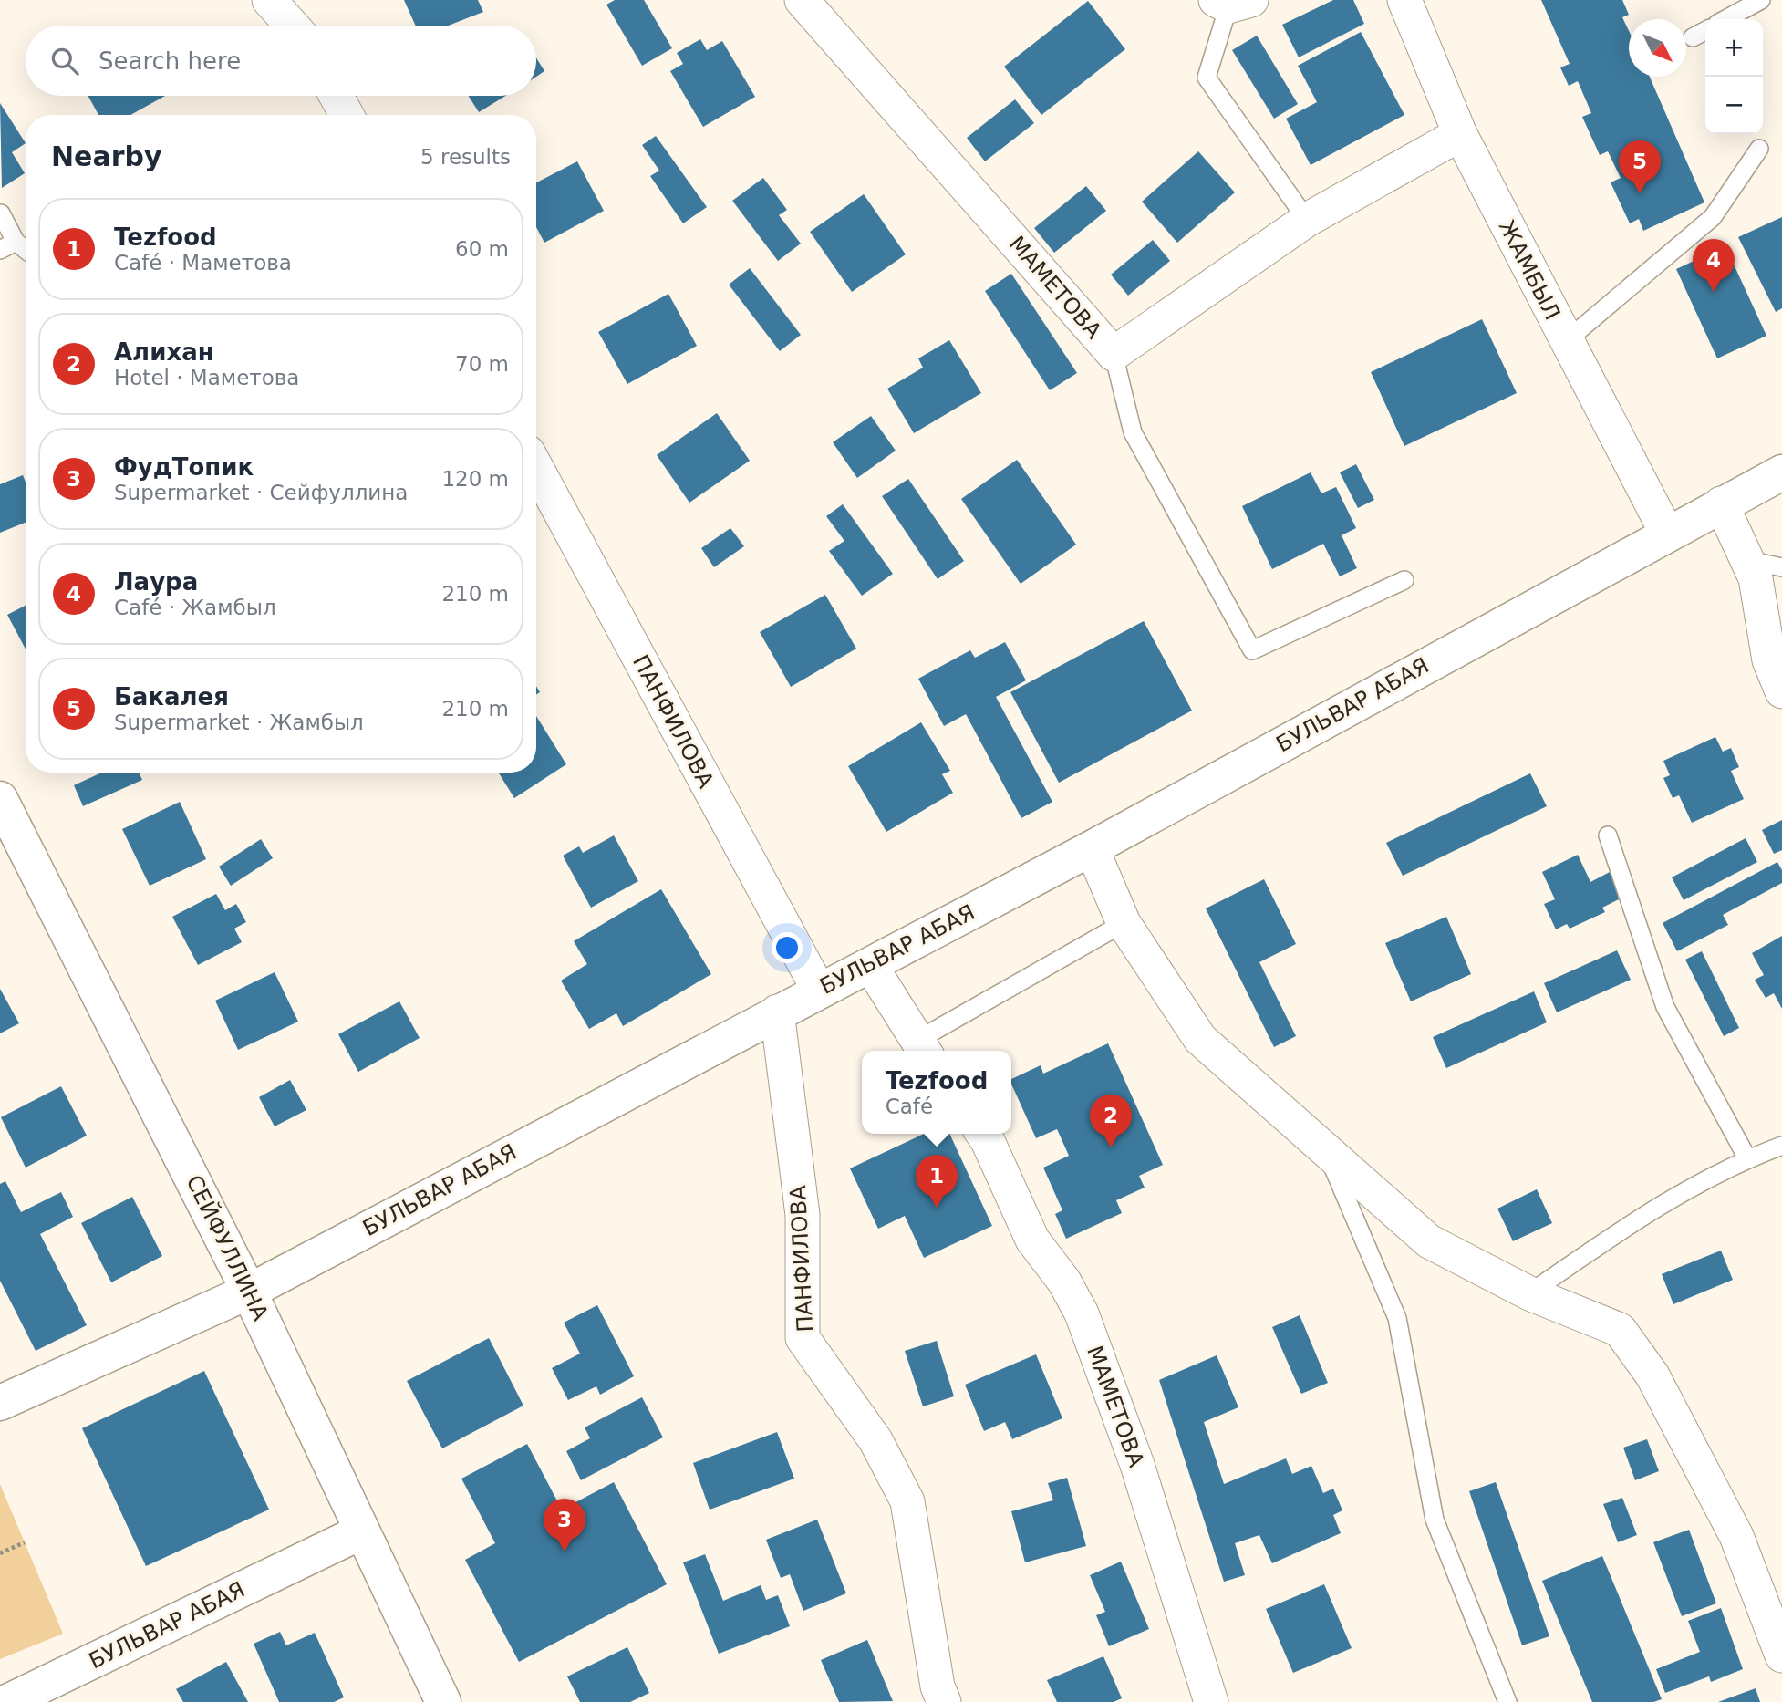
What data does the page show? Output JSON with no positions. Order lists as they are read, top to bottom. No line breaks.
{"streets":{"main road":["БУЛЬВАР АБАЯ","СЕЙФУЛЛИНА"],"street":["ЖАМБЫЛ","МАМЕТОВА","ПАНФИЛОВА"]},"crossings":[["ЖАМБЫЛ","МАМЕТОВА"],["ЖАМБЫЛ","БУЛЬВАР АБАЯ"],["БУЛЬВАР АБАЯ","ПАНФИЛОВА"],["БУЛЬВАР АБАЯ","СЕЙФУЛЛИНА"]],"north":"bottom right","page":{"map_buttons":["+","−"],"search":"Search here","heading":["Nearby","5 results"],"pins":["5","4","2","1","3"],"list":[{"mark":"1","name":"Tezfood","note":"Café · Маметова","value":"60 m"},{"mark":"2","name":"Алихан","note":"Hotel · Маметова","value":"70 m"},{"mark":"3","name":"ФудТопик","note":"Supermarket · Сейфуллина","value":"120 m"},{"mark":"4","name":"Лаура","note":"Café · Жамбыл","value":"210 m"},{"mark":"5","name":"Бакалея","note":"Supermarket · Жамбыл","value":"210 m"}],"popup":["Tezfood","Café"]}}
